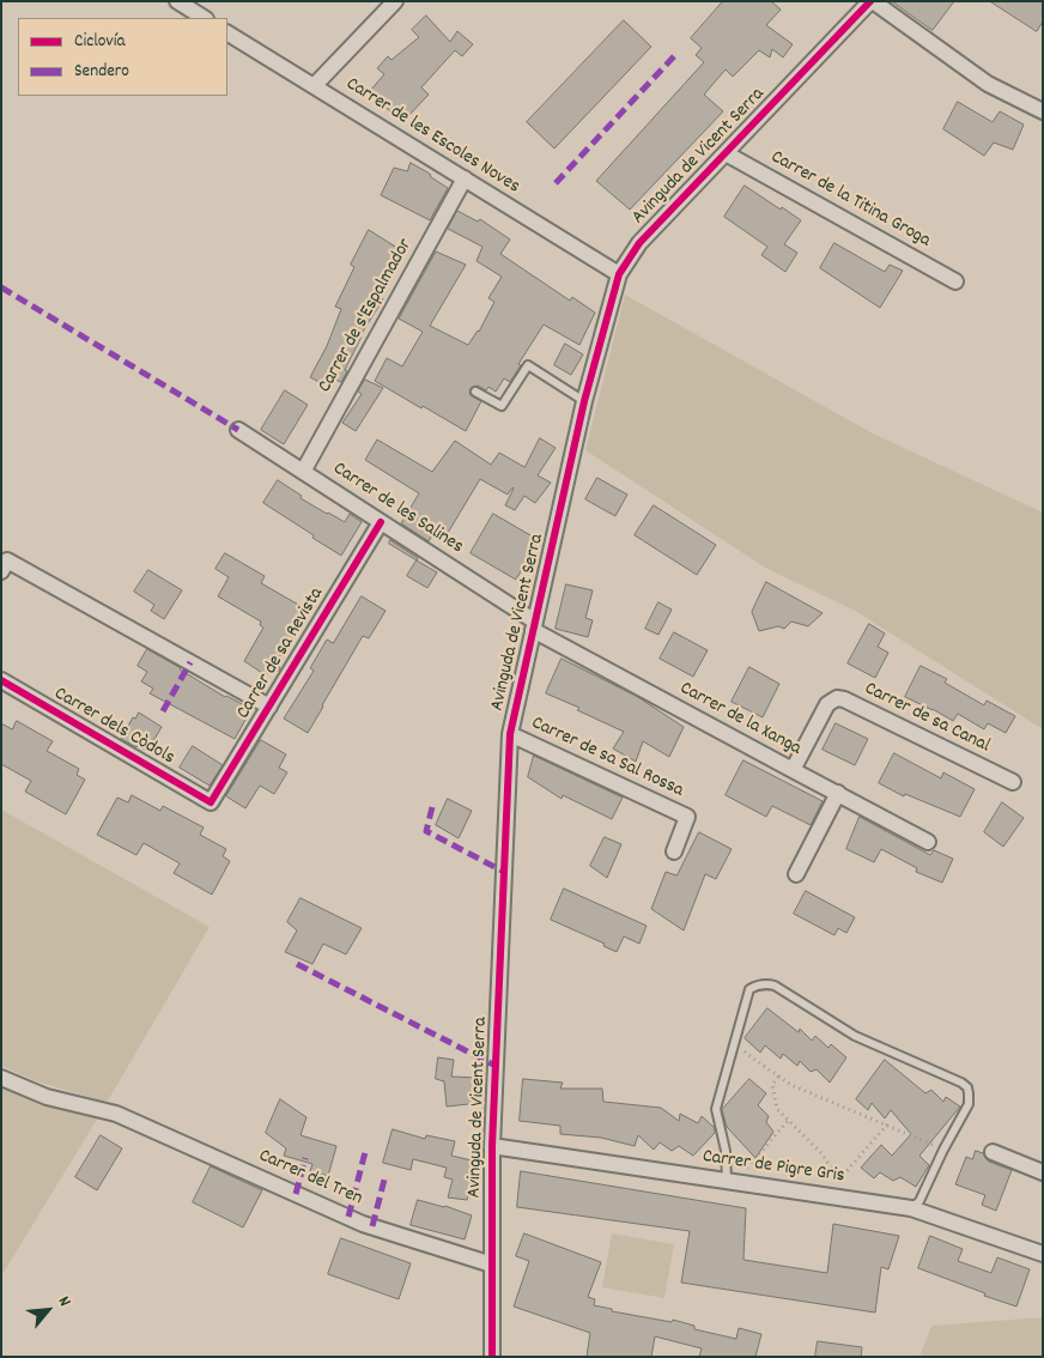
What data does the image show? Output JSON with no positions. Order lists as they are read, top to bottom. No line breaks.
{"streets":{"street":["Carrer de les Escoles Noves","Avinguda de Vicent Serra","Carrer de la Titina Groga","Carrer de s'Espalmador","Carrer de les Salines","Carrer de sa Revista","Carrer de sa Canal","Carrer de la Xanga","Carrer dels Còdols","Carrer de sa Sal Rossa","Carrer de Pigre Gris","Carrer del Tren"]},"crossings":[["Carrer de les Escoles Noves","Avinguda de Vicent Serra"],["Carrer de les Escoles Noves","Carrer de s'Espalmador"],["Avinguda de Vicent Serra","Carrer de la Titina Groga"],["Avinguda de Vicent Serra","Carrer de les Salines"],["Avinguda de Vicent Serra","Carrer de la Xanga"],["Avinguda de Vicent Serra","Carrer de sa Sal Rossa"],["Avinguda de Vicent Serra","Carrer de Pigre Gris"],["Avinguda de Vicent Serra","Carrer del Tren"],["Carrer de s'Espalmador","Carrer de les Salines"],["Carrer de les Salines","Carrer de sa Revista"],["Carrer de les Salines","Carrer de la Xanga"],["Carrer de sa Revista","Carrer dels Còdols"],["Carrer de sa Canal","Carrer de la Xanga"]],"legend":["Ciclovía","Sendero"],"north":"top right"}
